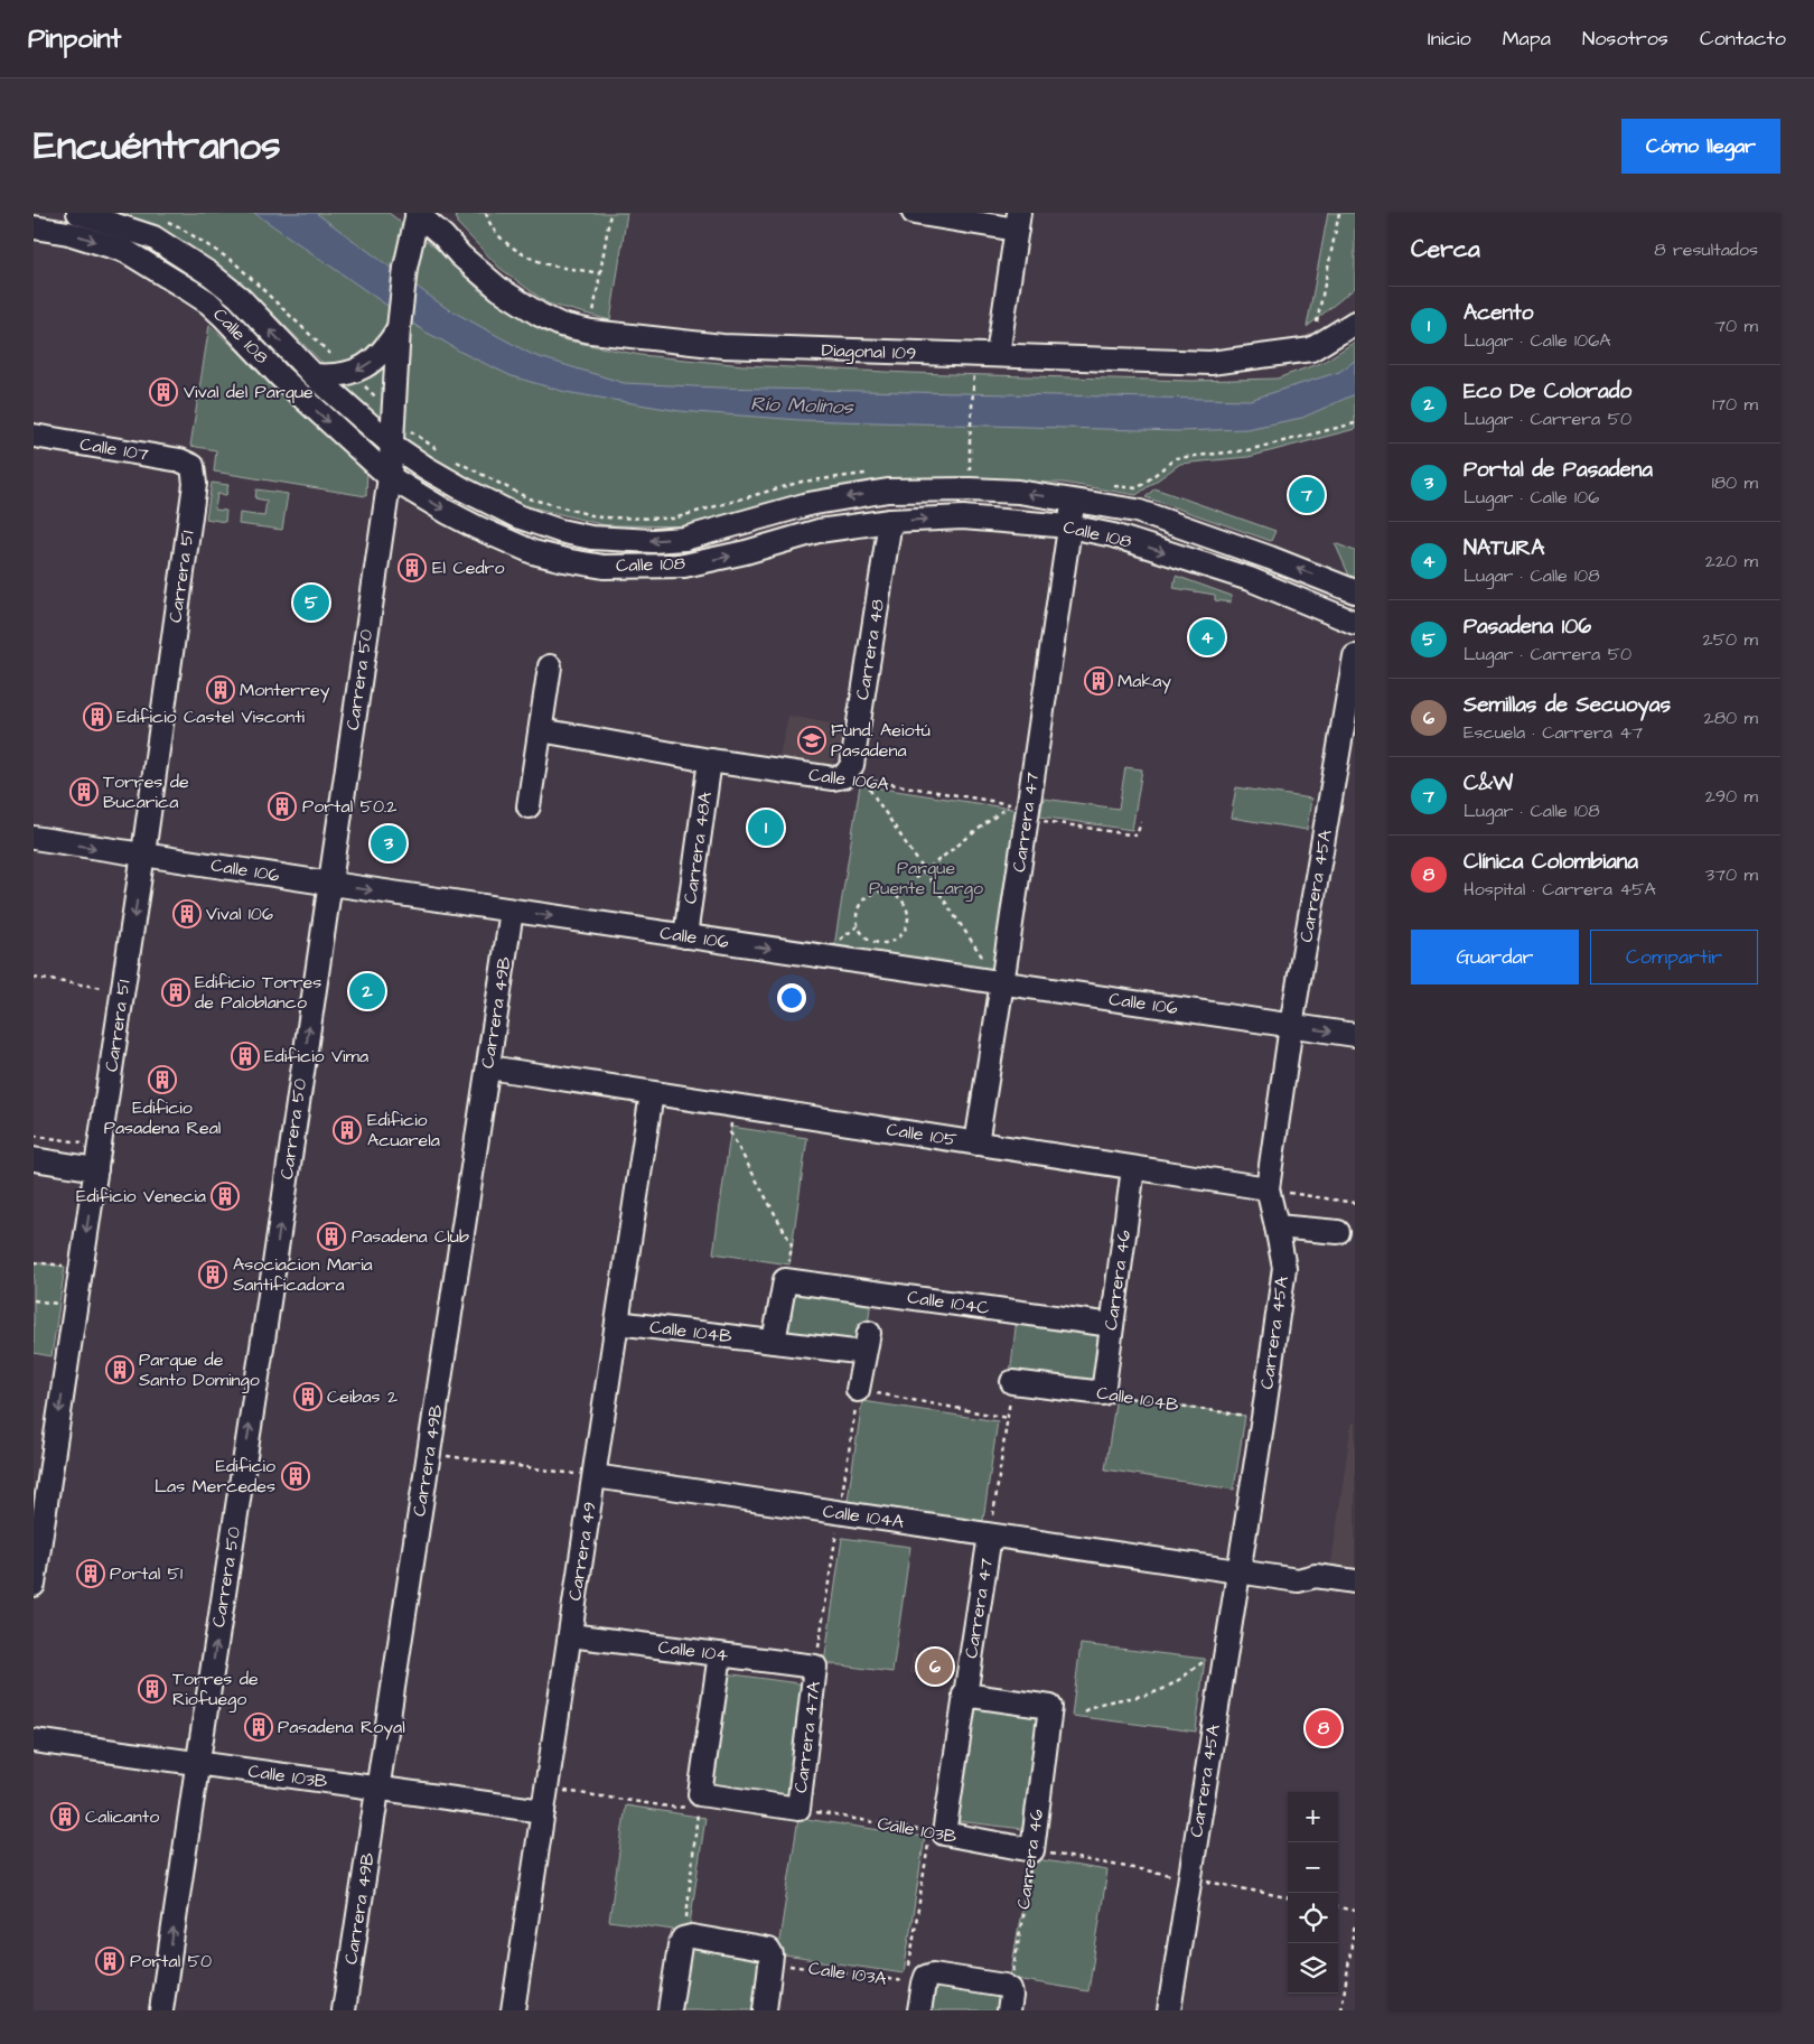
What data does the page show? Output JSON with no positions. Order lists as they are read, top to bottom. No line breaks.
{"streets":{"street":["Calle 108","Diagonal 109","Calle 107","Carrera 51","Carrera 48","Carrera 50","Calle 106A","Carrera 47","Carrera 48A","Calle 106","Carrera 45A","Carrera 49B","Calle 105","Carrera 46","Calle 104C","Calle 104B","Calle 104A","Carrera 49","Calle 104","Carrera 47A","Calle 103B"],"path":["Calle 103A"]},"crossings":[["Calle 108","Carrera 48"],["Calle 108","Carrera 50"],["Calle 108","Carrera 47"],["Diagonal 109","Carrera 50"],["Calle 107","Carrera 51"],["Carrera 51","Calle 106"],["Carrera 48","Calle 106A"],["Carrera 50","Calle 106"],["Carrera 50","Calle 103B"],["Calle 106A","Carrera 47"],["Calle 106A","Carrera 48A"],["Carrera 47","Calle 106"],["Carrera 47","Calle 105"],["Carrera 47","Carrera 46"],["Carrera 47","Calle 104B"],["Carrera 47","Calle 104A"],["Carrera 47","Calle 103B"],["Carrera 48A","Calle 106"],["Calle 106","Carrera 45A"],["Calle 106","Carrera 49B"],["Carrera 45A","Calle 105"],["Carrera 45A","Calle 104B"],["Carrera 45A","Calle 104A"],["Carrera 49B","Calle 105"],["Carrera 49B","Calle 103B"],["Calle 105","Carrera 46"],["Calle 105","Carrera 49"],["Carrera 46","Calle 104C"],["Carrera 46","Calle 104B"],["Carrera 46","Calle 103B"],["Calle 104C","Calle 104B"],["Calle 104B","Carrera 49"],["Calle 104A","Carrera 49"],["Carrera 49","Calle 104"],["Carrera 49","Calle 103B"],["Calle 104","Carrera 47A"],["Carrera 47A","Calle 103B"]],"one_way":["Carrera 51","Carrera 50","Calle 106"],"water":["Río Molinos"],"parks":["Parque Puente Largo"],"places":{"building":["Vival del Parque","El Cedro","Makay","Monterrey","Edificio Castel Visconti","Torres de Bucarica","Portal 50.2","Vival 106","Edificio Torres de Paloblanco","Edificio Vima","Edificio Pasadena Real","Edificio Acuarela","Edificio Venecia","Pasadena Club","Asociacion Maria Santificadora","Parque de Santo Domingo","Ceibas 2","Edificio Las Mercedes","Portal 51","Torres de Riofuego","Pasadena Royal","Calicanto","Portal 50"],"school or university":["Fund. Aeiotú Pasadena"]},"page":{"header":"Pinpoint","nav":["Inicio","Mapa","Nosotros","Contacto"],"title":"Encuéntranos","buttons":["Cómo llegar",["Guardar","Compartir"]],"heading":["Cerca","8 resultados"],"list":[{"mark":"1","name":"Acento","note":"Lugar · Calle 106A","value":"70 m"},{"mark":"2","name":"Eco De Colorado","note":"Lugar · Carrera 50","value":"170 m"},{"mark":"3","name":"Portal de Pasadena","note":"Lugar · Calle 106","value":"180 m"},{"mark":"4","name":"NATURA","note":"Lugar · Calle 108","value":"220 m"},{"mark":"5","name":"Pasadena 106","note":"Lugar · Carrera 50","value":"250 m"},{"mark":"6","name":"Semillas de Secuoyas","note":"Escuela · Carrera 47","value":"280 m"},{"mark":"7","name":"C&W","note":"Lugar · Calle 108","value":"290 m"},{"mark":"8","name":"Clínica Colombiana","note":"Hospital · Carrera 45A","value":"370 m"}],"pins":["7","5","4","1","3","2","6","8"],"map_buttons":["+","−"]}}
